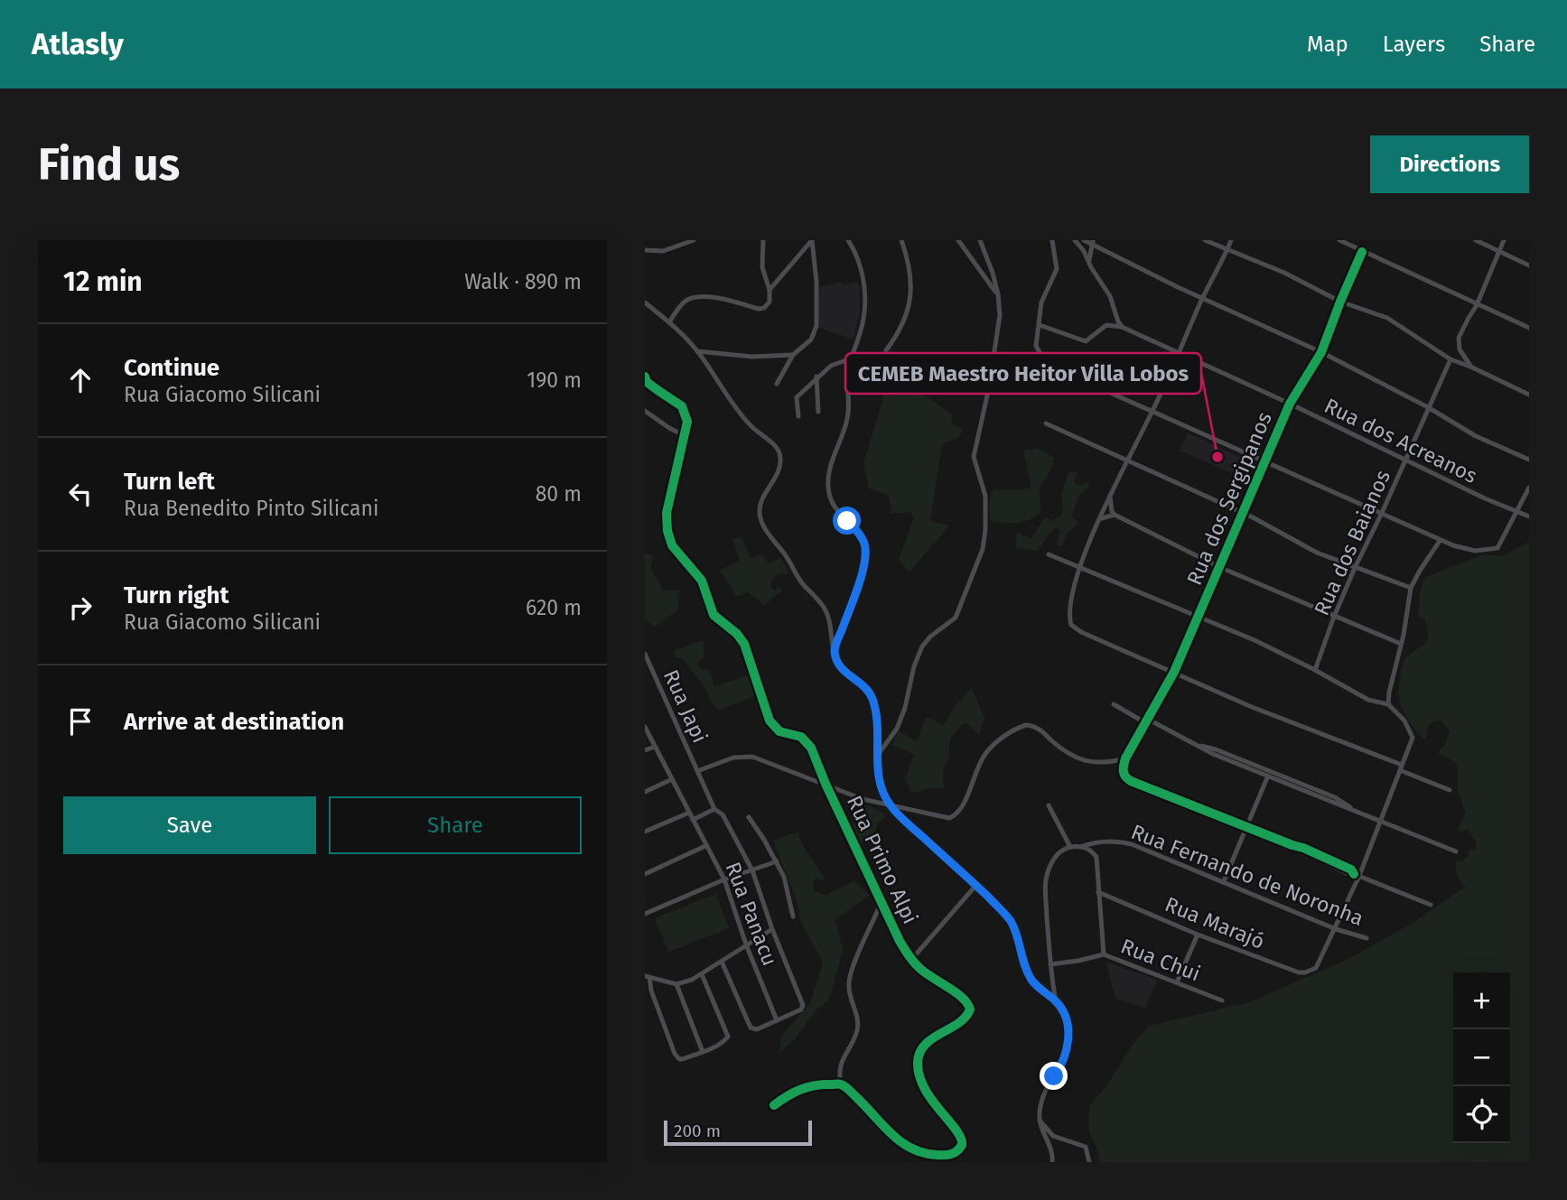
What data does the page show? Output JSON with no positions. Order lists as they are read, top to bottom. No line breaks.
{"streets":{"street":["Rua dos Acreanos","Rua dos Sergipanos","Rua dos Baianos","Rua Japi","Rua Primo Alpi","Rua Fernando de Noronha","Rua Panacu","Rua Marajó","Rua Chui"]},"crossings":[["Rua dos Acreanos","Rua dos Sergipanos"],["Rua dos Acreanos","Rua dos Baianos"],["Rua Japi","Rua Panacu"],["Rua Fernando de Noronha","Rua Marajó"]],"places":["CEMEB Maestro Heitor Villa Lobos"],"scale_bar":"200 m","page":{"header":"Atlasly","nav":["Map","Layers","Share"],"buttons":["Directions",["Save","Share"]],"title":"Find us","heading":["12 min","Walk · 890 m"],"list":[["Continue","Rua Giacomo Silicani","190 m"],["Turn left","Rua Benedito Pinto Silicani","80 m"],["Turn right","Rua Giacomo Silicani","620 m"],"Arrive at destination"],"map_buttons":["+","−"],"scale":"200 m"}}
